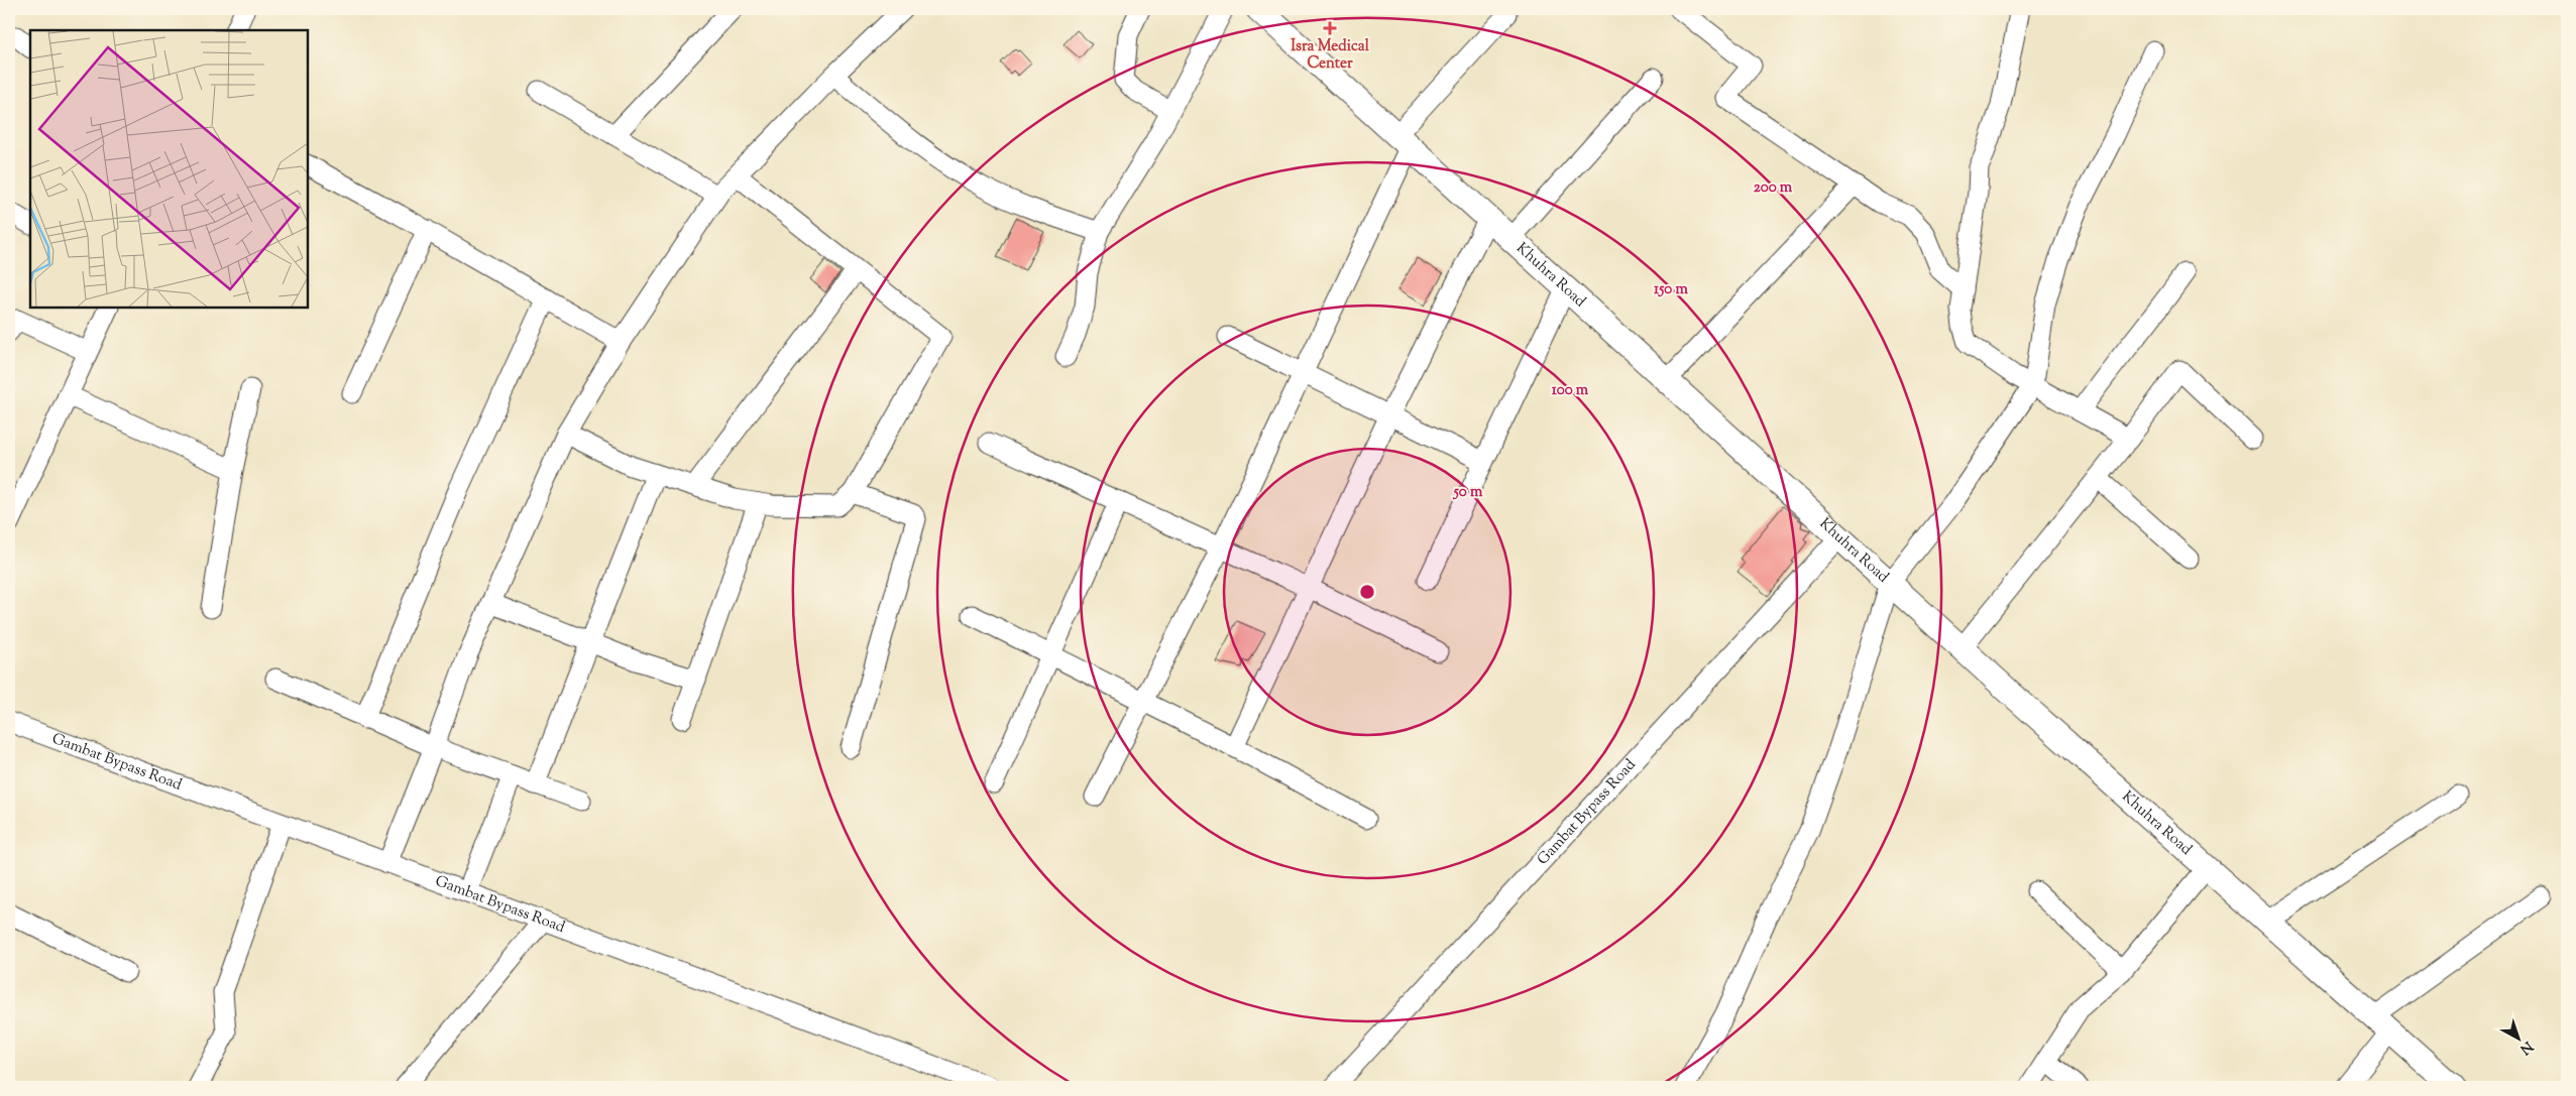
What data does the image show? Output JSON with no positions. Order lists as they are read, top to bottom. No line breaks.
{"streets":{"main road":["Khuhra Road"],"street":["Gambat Bypass Road"]},"crossings":[["Khuhra Road","Gambat Bypass Road"]],"places":{"health":["Isra Medical Center"]},"north":"bottom right","rings":["200 m","150 m","100 m","50 m"]}
